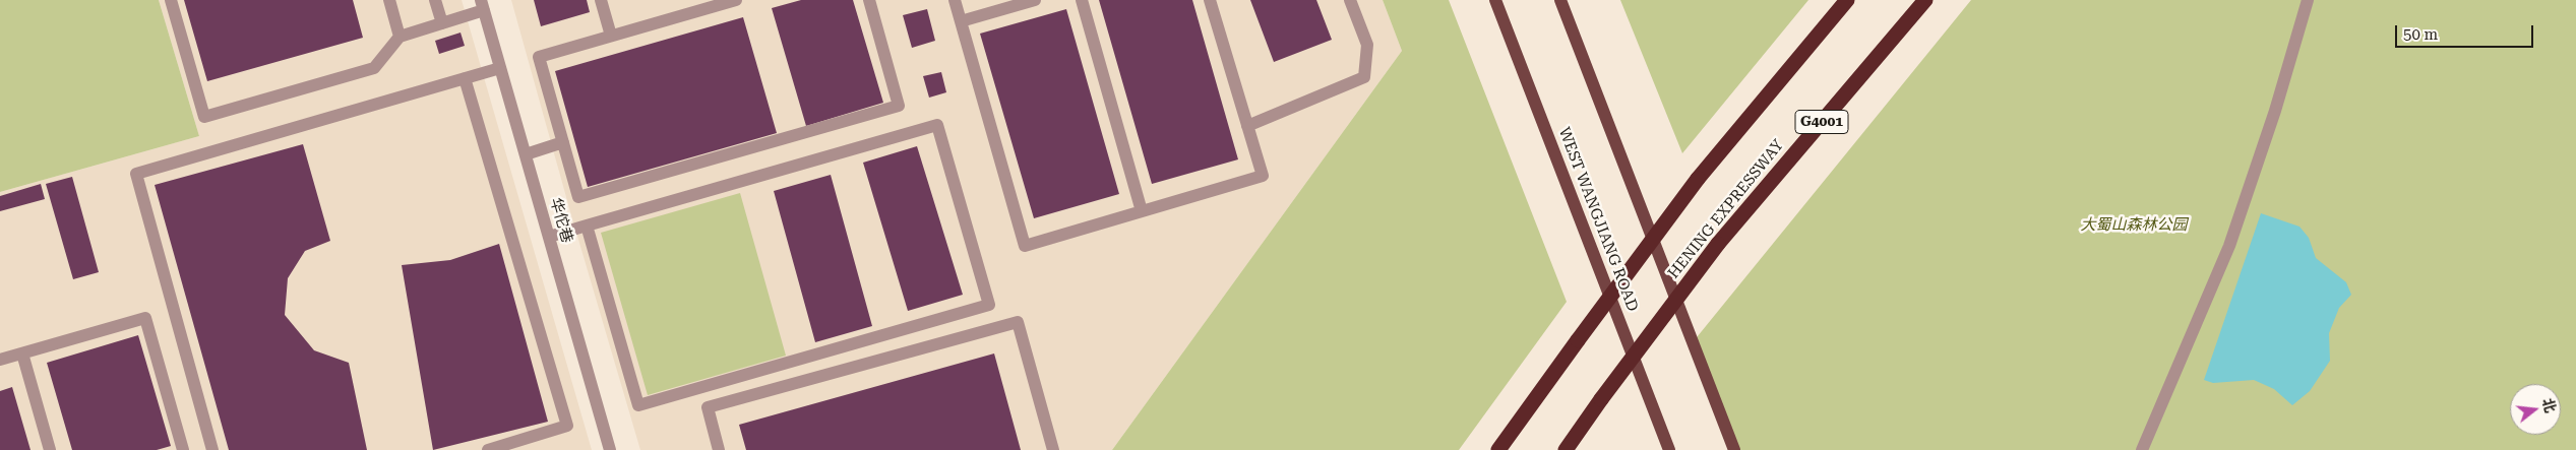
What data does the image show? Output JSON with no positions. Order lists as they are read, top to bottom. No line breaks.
{"streets":{"highway":["G4001","HENING EXPRESSWAY"],"main road":["WEST WANGJIANG ROAD"],"street":["华佗巷"]},"parks":["大蜀山森林公园"],"scale_bar":"50 m","north":"right"}
